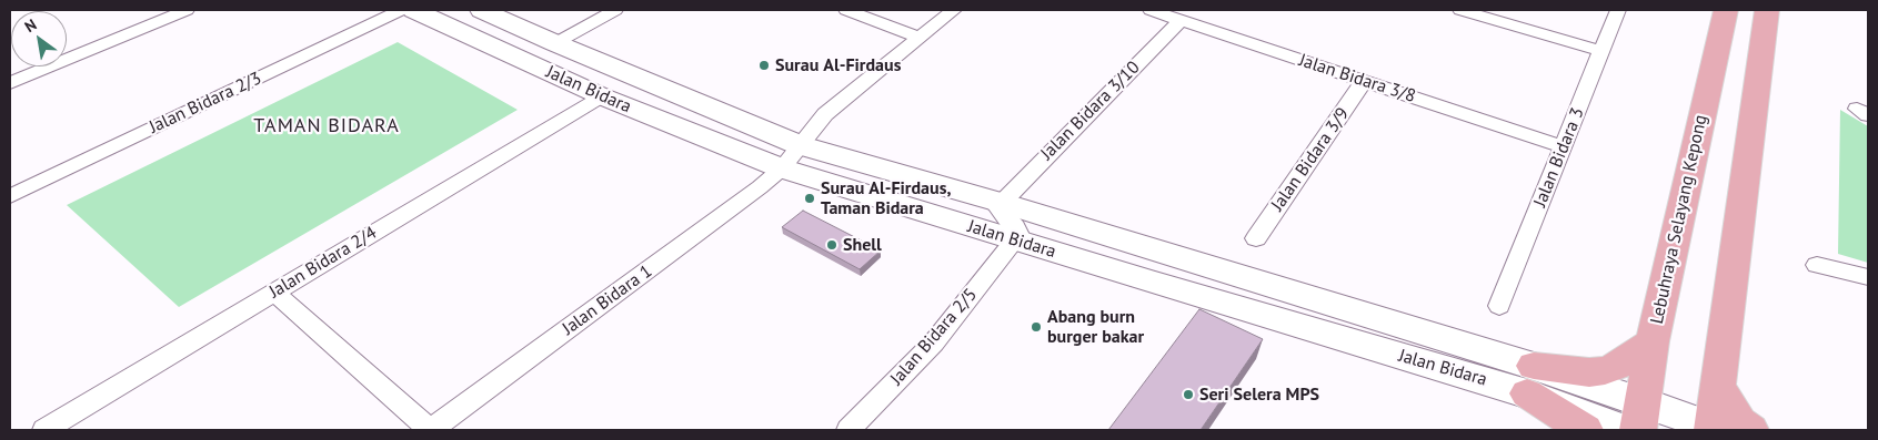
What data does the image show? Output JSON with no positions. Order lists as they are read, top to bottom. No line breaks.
{"streets":{"main road":["Jalan Bidara","Lebuhraya Selayang Kepong"],"street":["Jalan Bidara 3/8","Jalan Bidara 2/3","Jalan Bidara 3/10","Jalan Bidara 3","Jalan Bidara 3/9","Jalan Bidara 2/4","Jalan Bidara 1","Jalan Bidara 2/5"]},"crossings":[["Jalan Bidara 3/8","Jalan Bidara 3/10"],["Jalan Bidara 3/8","Jalan Bidara 3"],["Jalan Bidara 3/8","Jalan Bidara 3/9"],["Jalan Bidara","Jalan Bidara 3/10"],["Jalan Bidara","Lebuhraya Selayang Kepong"],["Jalan Bidara","Jalan Bidara 2/4"],["Jalan Bidara","Jalan Bidara 1"],["Jalan Bidara","Jalan Bidara 2/5"]],"districts":["TAMAN BIDARA"],"places":["Surau Al-Firdaus","Surau Al-Firdaus, Taman Bidara","Shell","Abang burn burger bakar","Seri Selera MPS"],"north":"top left"}
